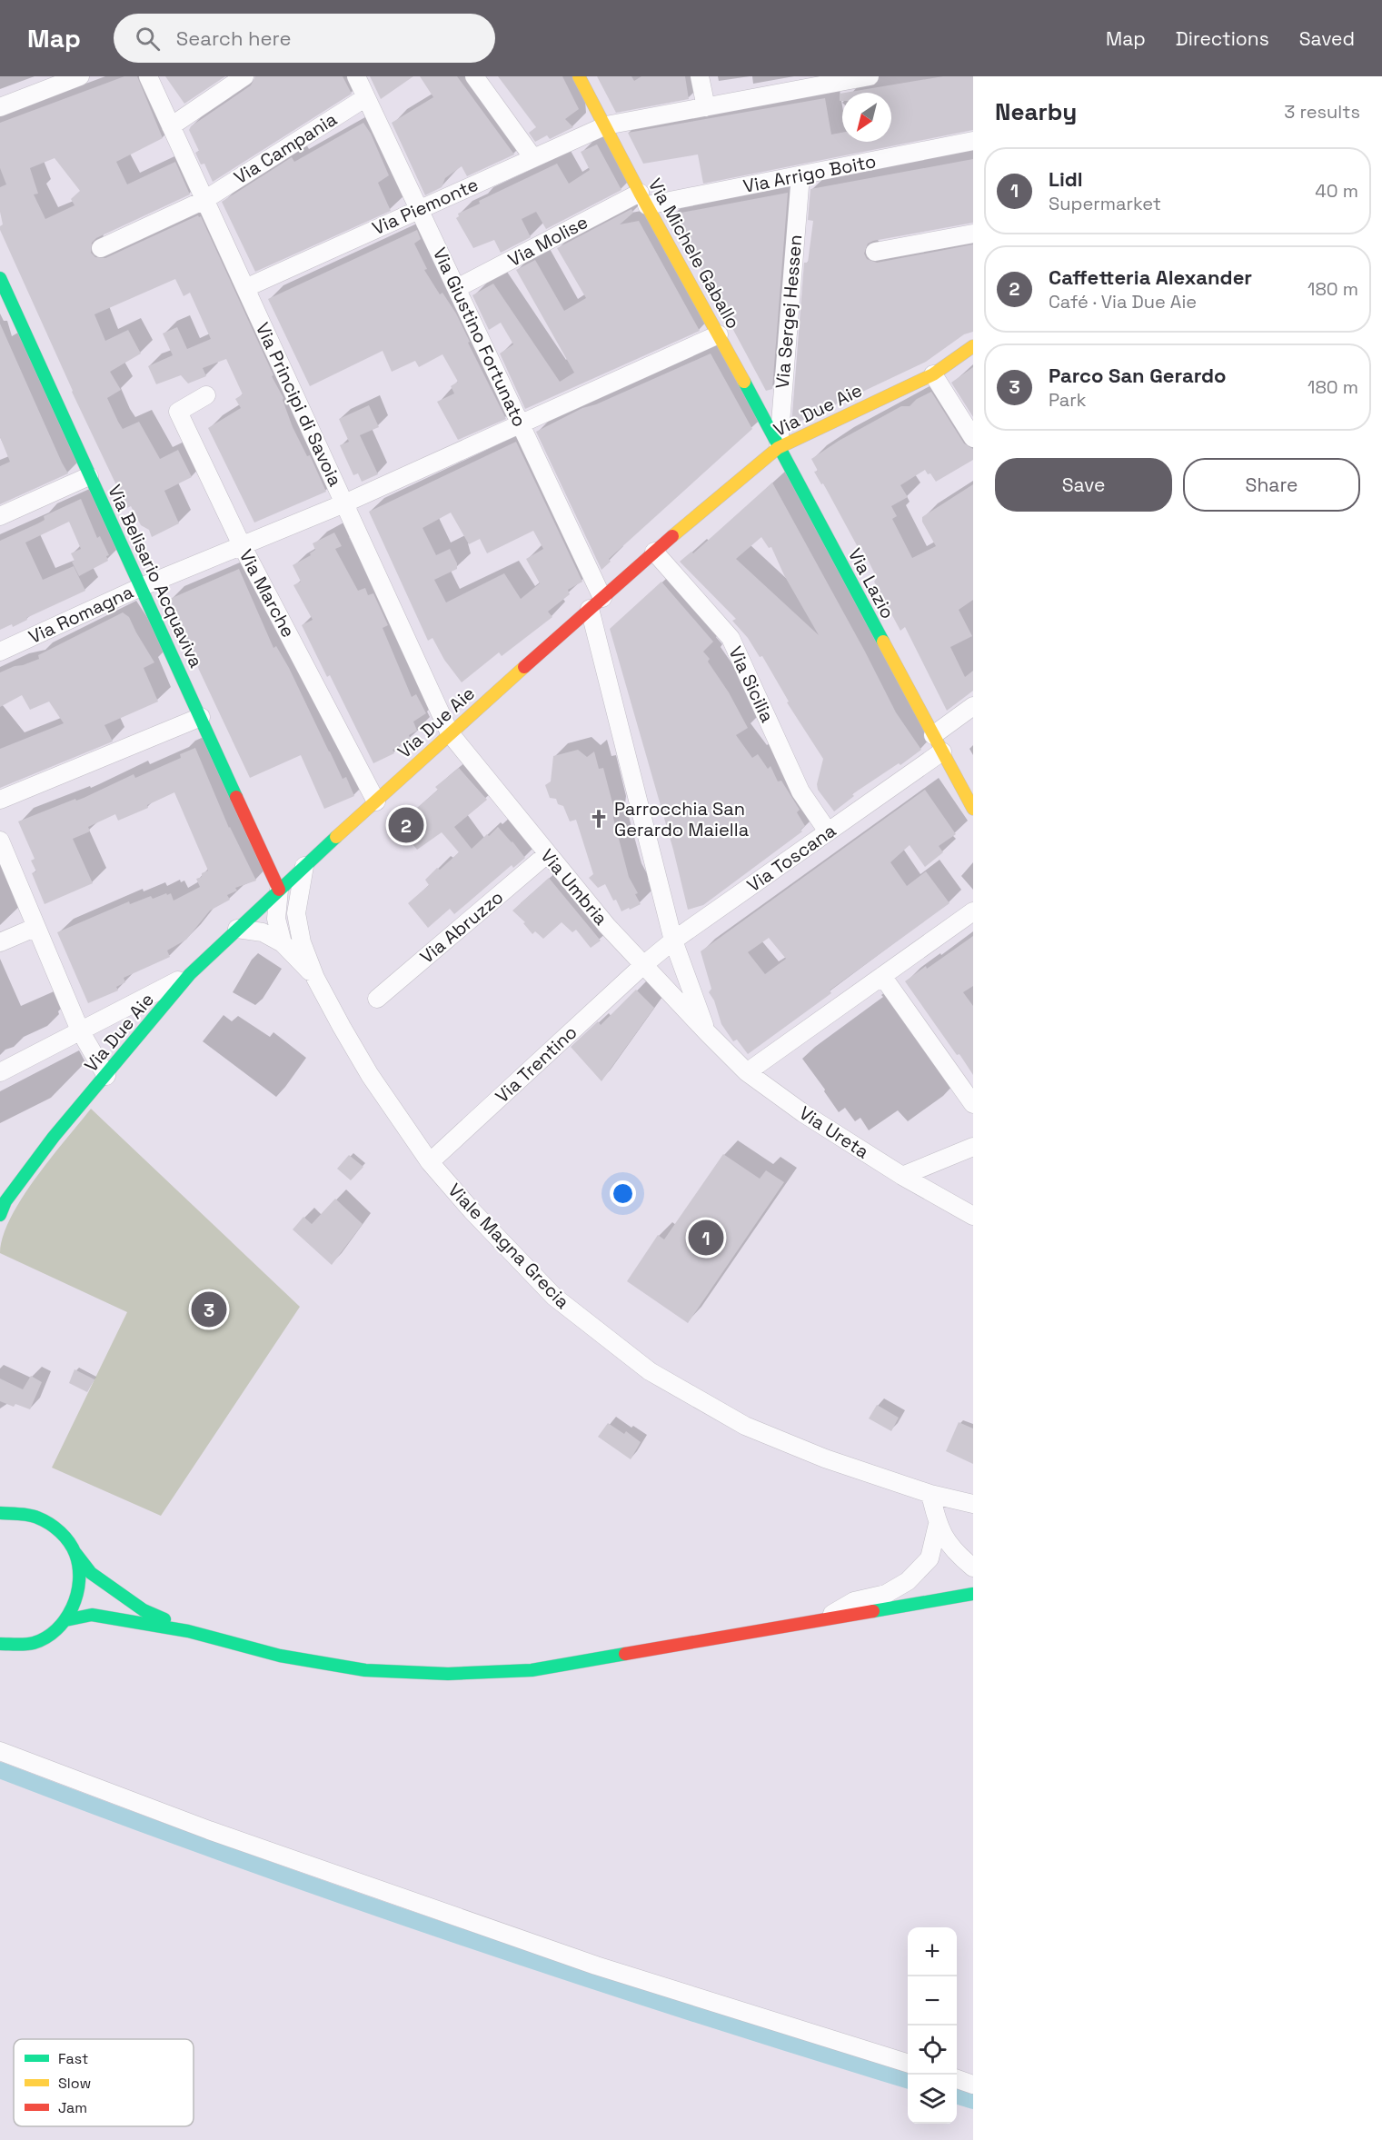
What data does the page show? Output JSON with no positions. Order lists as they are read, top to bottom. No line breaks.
{"streets":{"street":["Via Campania","Via Arrigo Boito","Via Piemonte","Via Molise","Via Michele Gaballo","Via Sergej Hessen","Via Giustino Fortunato","Via Principi di Savoia","Via Due Aie","Via Belisario Acquaviva","Via Lazio","Via Marche","Via Romagna","Via Sicilia","Via Toscana","Via Umbria","Via Abruzzo","Via Trentino","Via Ureta","Viale Magna Grecia"]},"crossings":[["Via Campania","Via Giustino Fortunato"],["Via Campania","Via Principi di Savoia"],["Via Arrigo Boito","Via Molise"],["Via Arrigo Boito","Via Michele Gaballo"],["Via Arrigo Boito","Via Sergej Hessen"],["Via Piemonte","Via Michele Gaballo"],["Via Piemonte","Via Giustino Fortunato"],["Via Piemonte","Via Principi di Savoia"],["Via Molise","Via Michele Gaballo"],["Via Molise","Via Giustino Fortunato"],["Via Michele Gaballo","Via Sergej Hessen"],["Via Michele Gaballo","Via Due Aie"],["Via Michele Gaballo","Via Lazio"],["Via Michele Gaballo","Via Romagna"],["Via Sergej Hessen","Via Due Aie"],["Via Sergej Hessen","Via Lazio"],["Via Giustino Fortunato","Via Due Aie"],["Via Giustino Fortunato","Via Romagna"],["Via Giustino Fortunato","Via Toscana"],["Via Giustino Fortunato","Via Umbria"],["Via Giustino Fortunato","Via Ureta"],["Via Principi di Savoia","Via Due Aie"],["Via Principi di Savoia","Via Romagna"],["Via Principi di Savoia","Via Umbria"],["Via Due Aie","Via Belisario Acquaviva"],["Via Due Aie","Via Lazio"],["Via Due Aie","Via Marche"],["Via Due Aie","Via Sicilia"],["Via Due Aie","Via Umbria"],["Via Due Aie","Viale Magna Grecia"],["Via Belisario Acquaviva","Via Romagna"],["Via Belisario Acquaviva","Viale Magna Grecia"],["Via Lazio","Via Toscana"],["Via Marche","Via Romagna"],["Via Sicilia","Via Toscana"],["Via Toscana","Via Umbria"],["Via Toscana","Via Trentino"],["Via Umbria","Via Abruzzo"],["Via Umbria","Via Trentino"],["Via Umbria","Via Ureta"],["Via Trentino","Viale Magna Grecia"]],"places":{"church":["Parrocchia San Gerardo Maiella"]},"legend":["Fast","Slow","Jam"],"north":"bottom left","page":{"header":"Map","search":"Search here","nav":["Map","Directions","Saved"],"heading":["Nearby","3 results"],"list":[{"mark":"1","name":"Lidl","note":"Supermarket","value":"40 m"},{"mark":"2","name":"Caffetteria Alexander","note":"Café · Via Due Aie","value":"180 m"},{"mark":"3","name":"Parco San Gerardo","note":"Park","value":"180 m"}],"buttons":["Save","Share"],"pins":["2","1","3"],"map_buttons":["+","−"]}}
